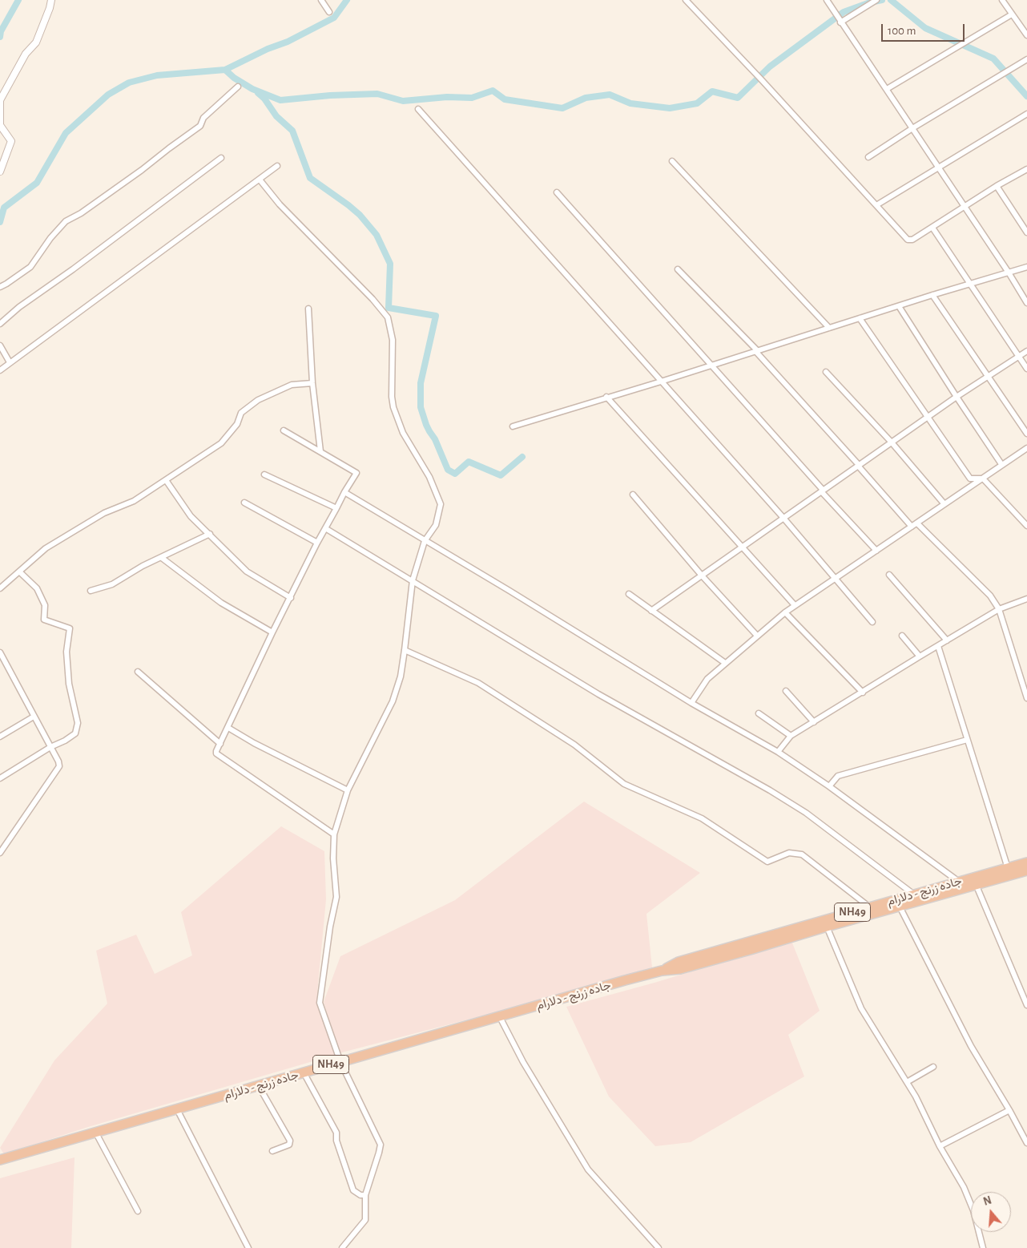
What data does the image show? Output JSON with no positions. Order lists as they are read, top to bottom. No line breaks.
{"streets":{"highway":["جاده زرنج - دلارام","NH49"]},"scale_bar":"100 m","north":"top"}
